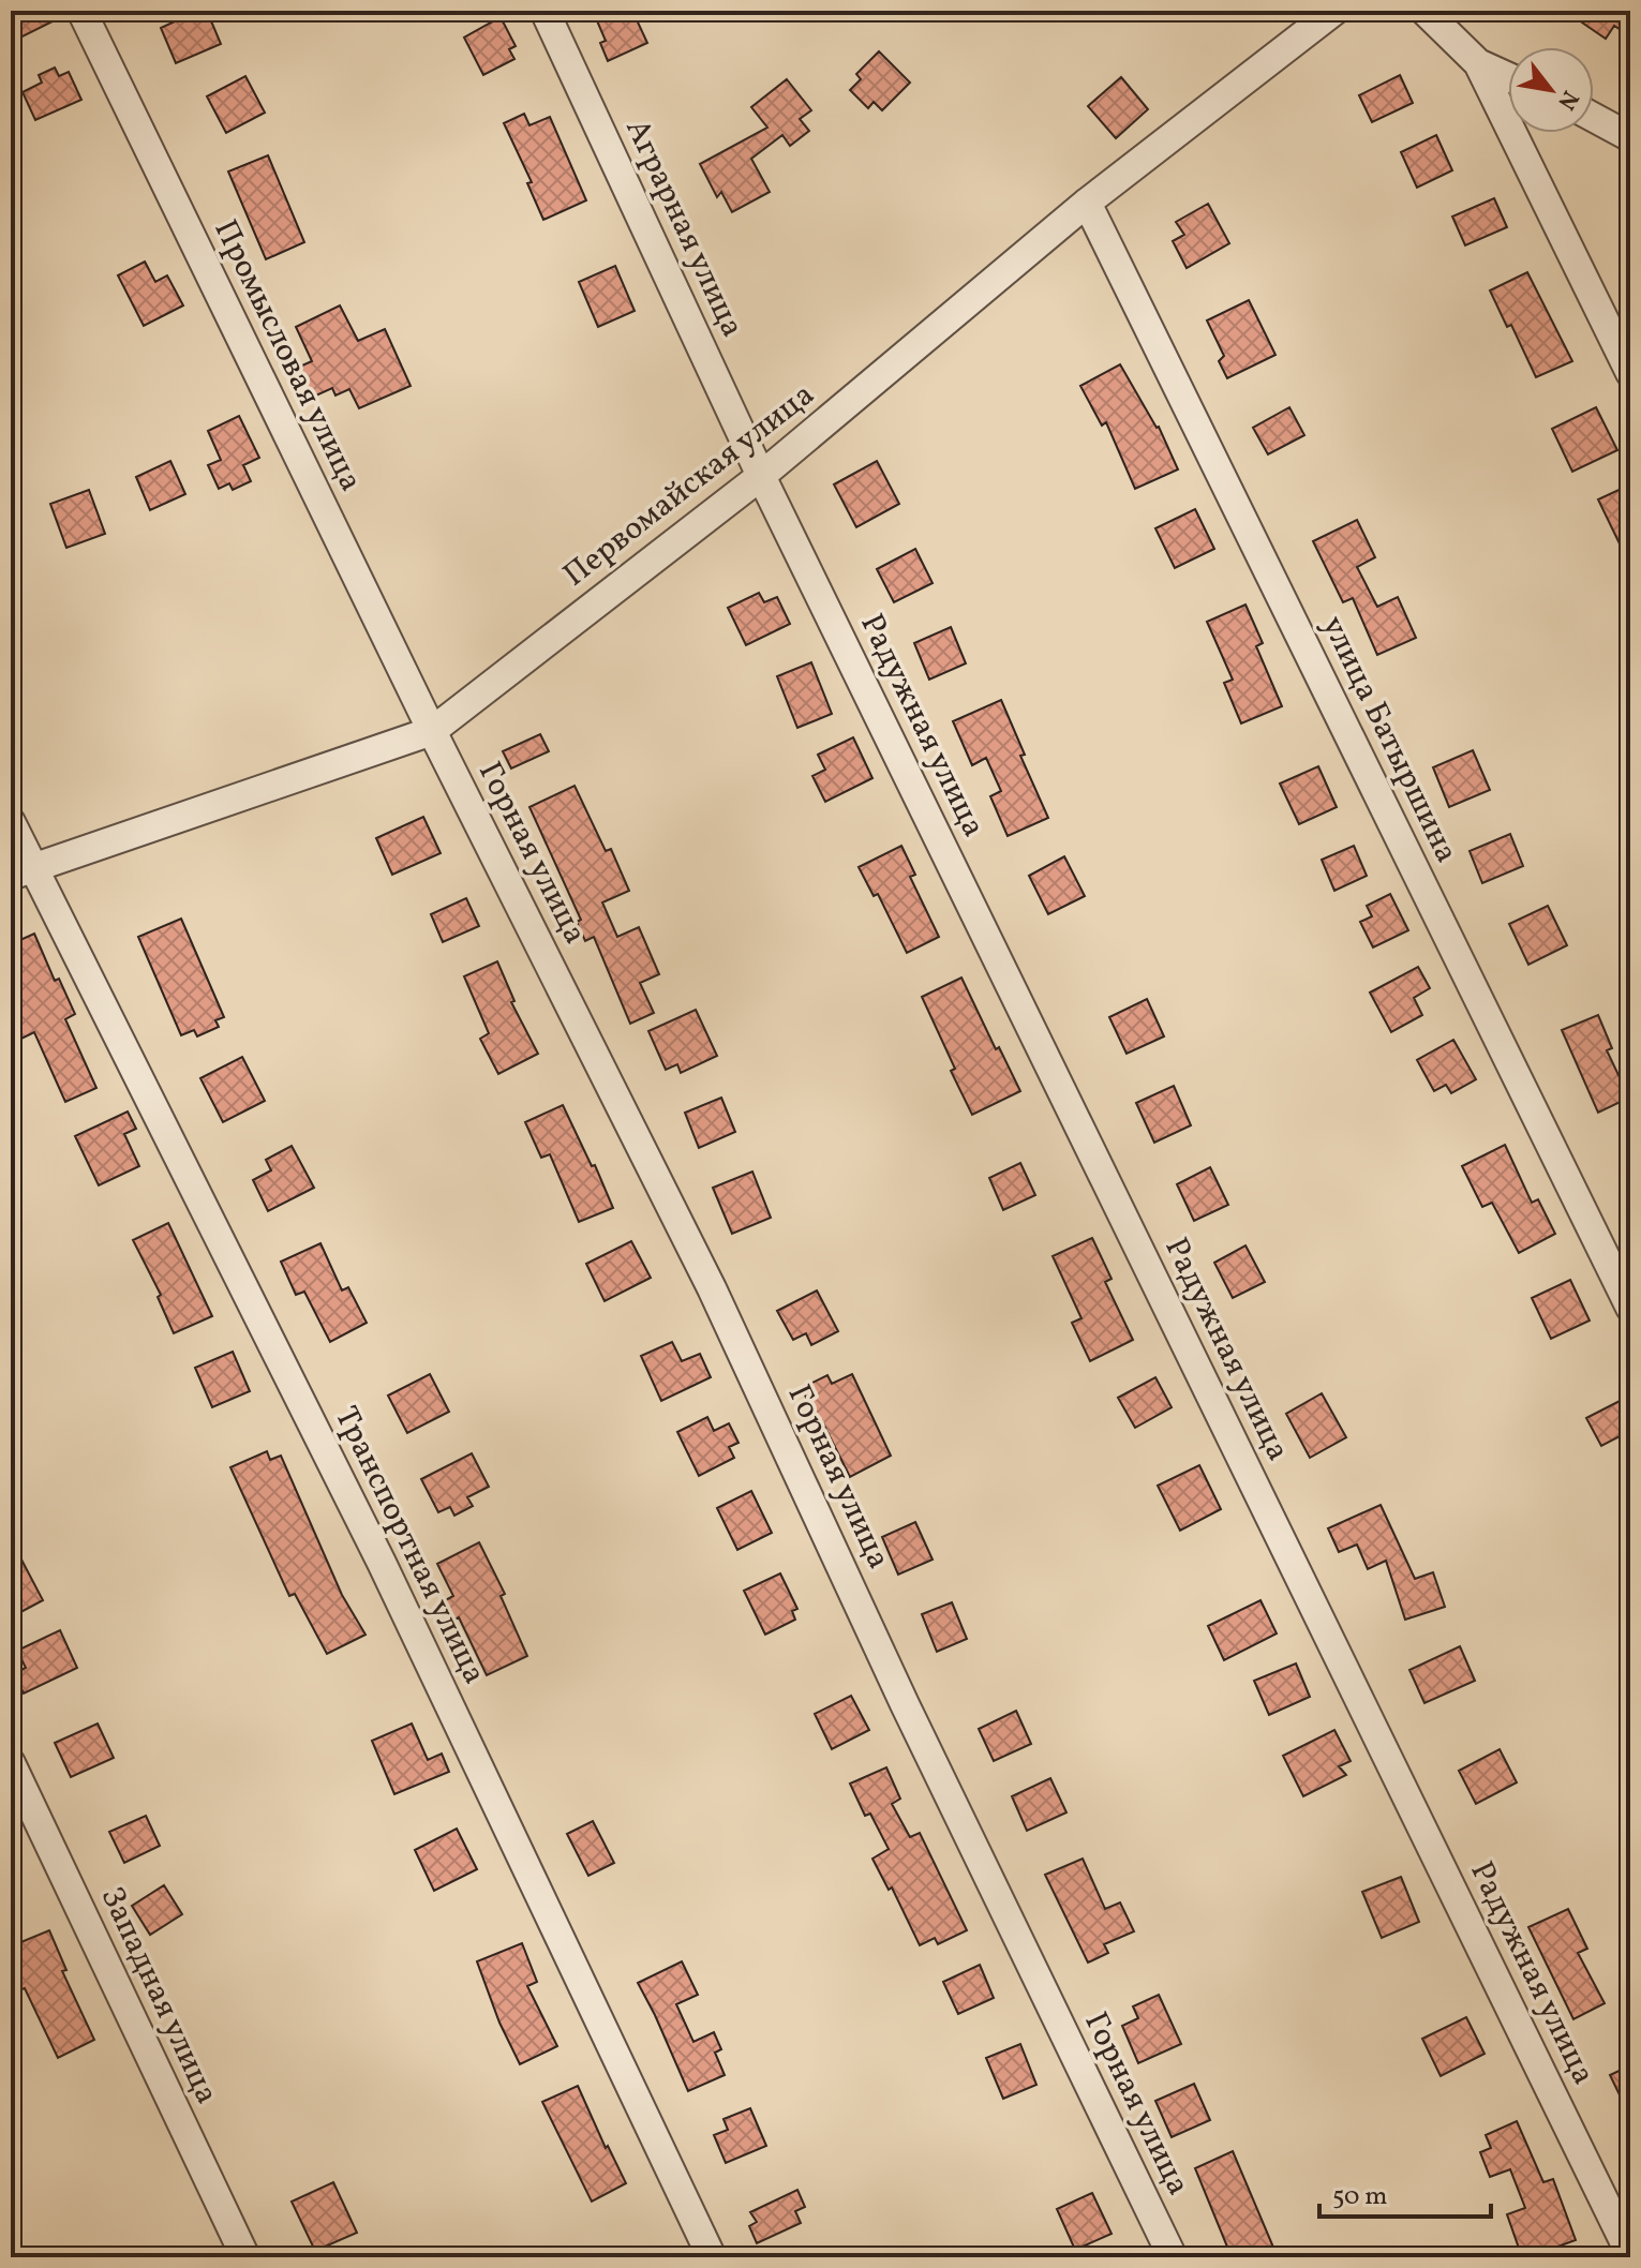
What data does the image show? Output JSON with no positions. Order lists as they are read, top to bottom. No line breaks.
{"streets":{"street":["Аграрная улица","Промысловая улица","Первомайская улица","Радужная улица","улица Батыршина","Горная улица","Транспортная улица","Западная улица"]},"crossings":[["Аграрная улица","Первомайская улица"],["Аграрная улица","Радужная улица"],["Промысловая улица","Первомайская улица"],["Промысловая улица","Горная улица"],["Первомайская улица","Радужная улица"],["Первомайская улица","улица Батыршина"],["Первомайская улица","Горная улица"],["Первомайская улица","Транспортная улица"]],"scale_bar":"50 m","north":"bottom right"}
